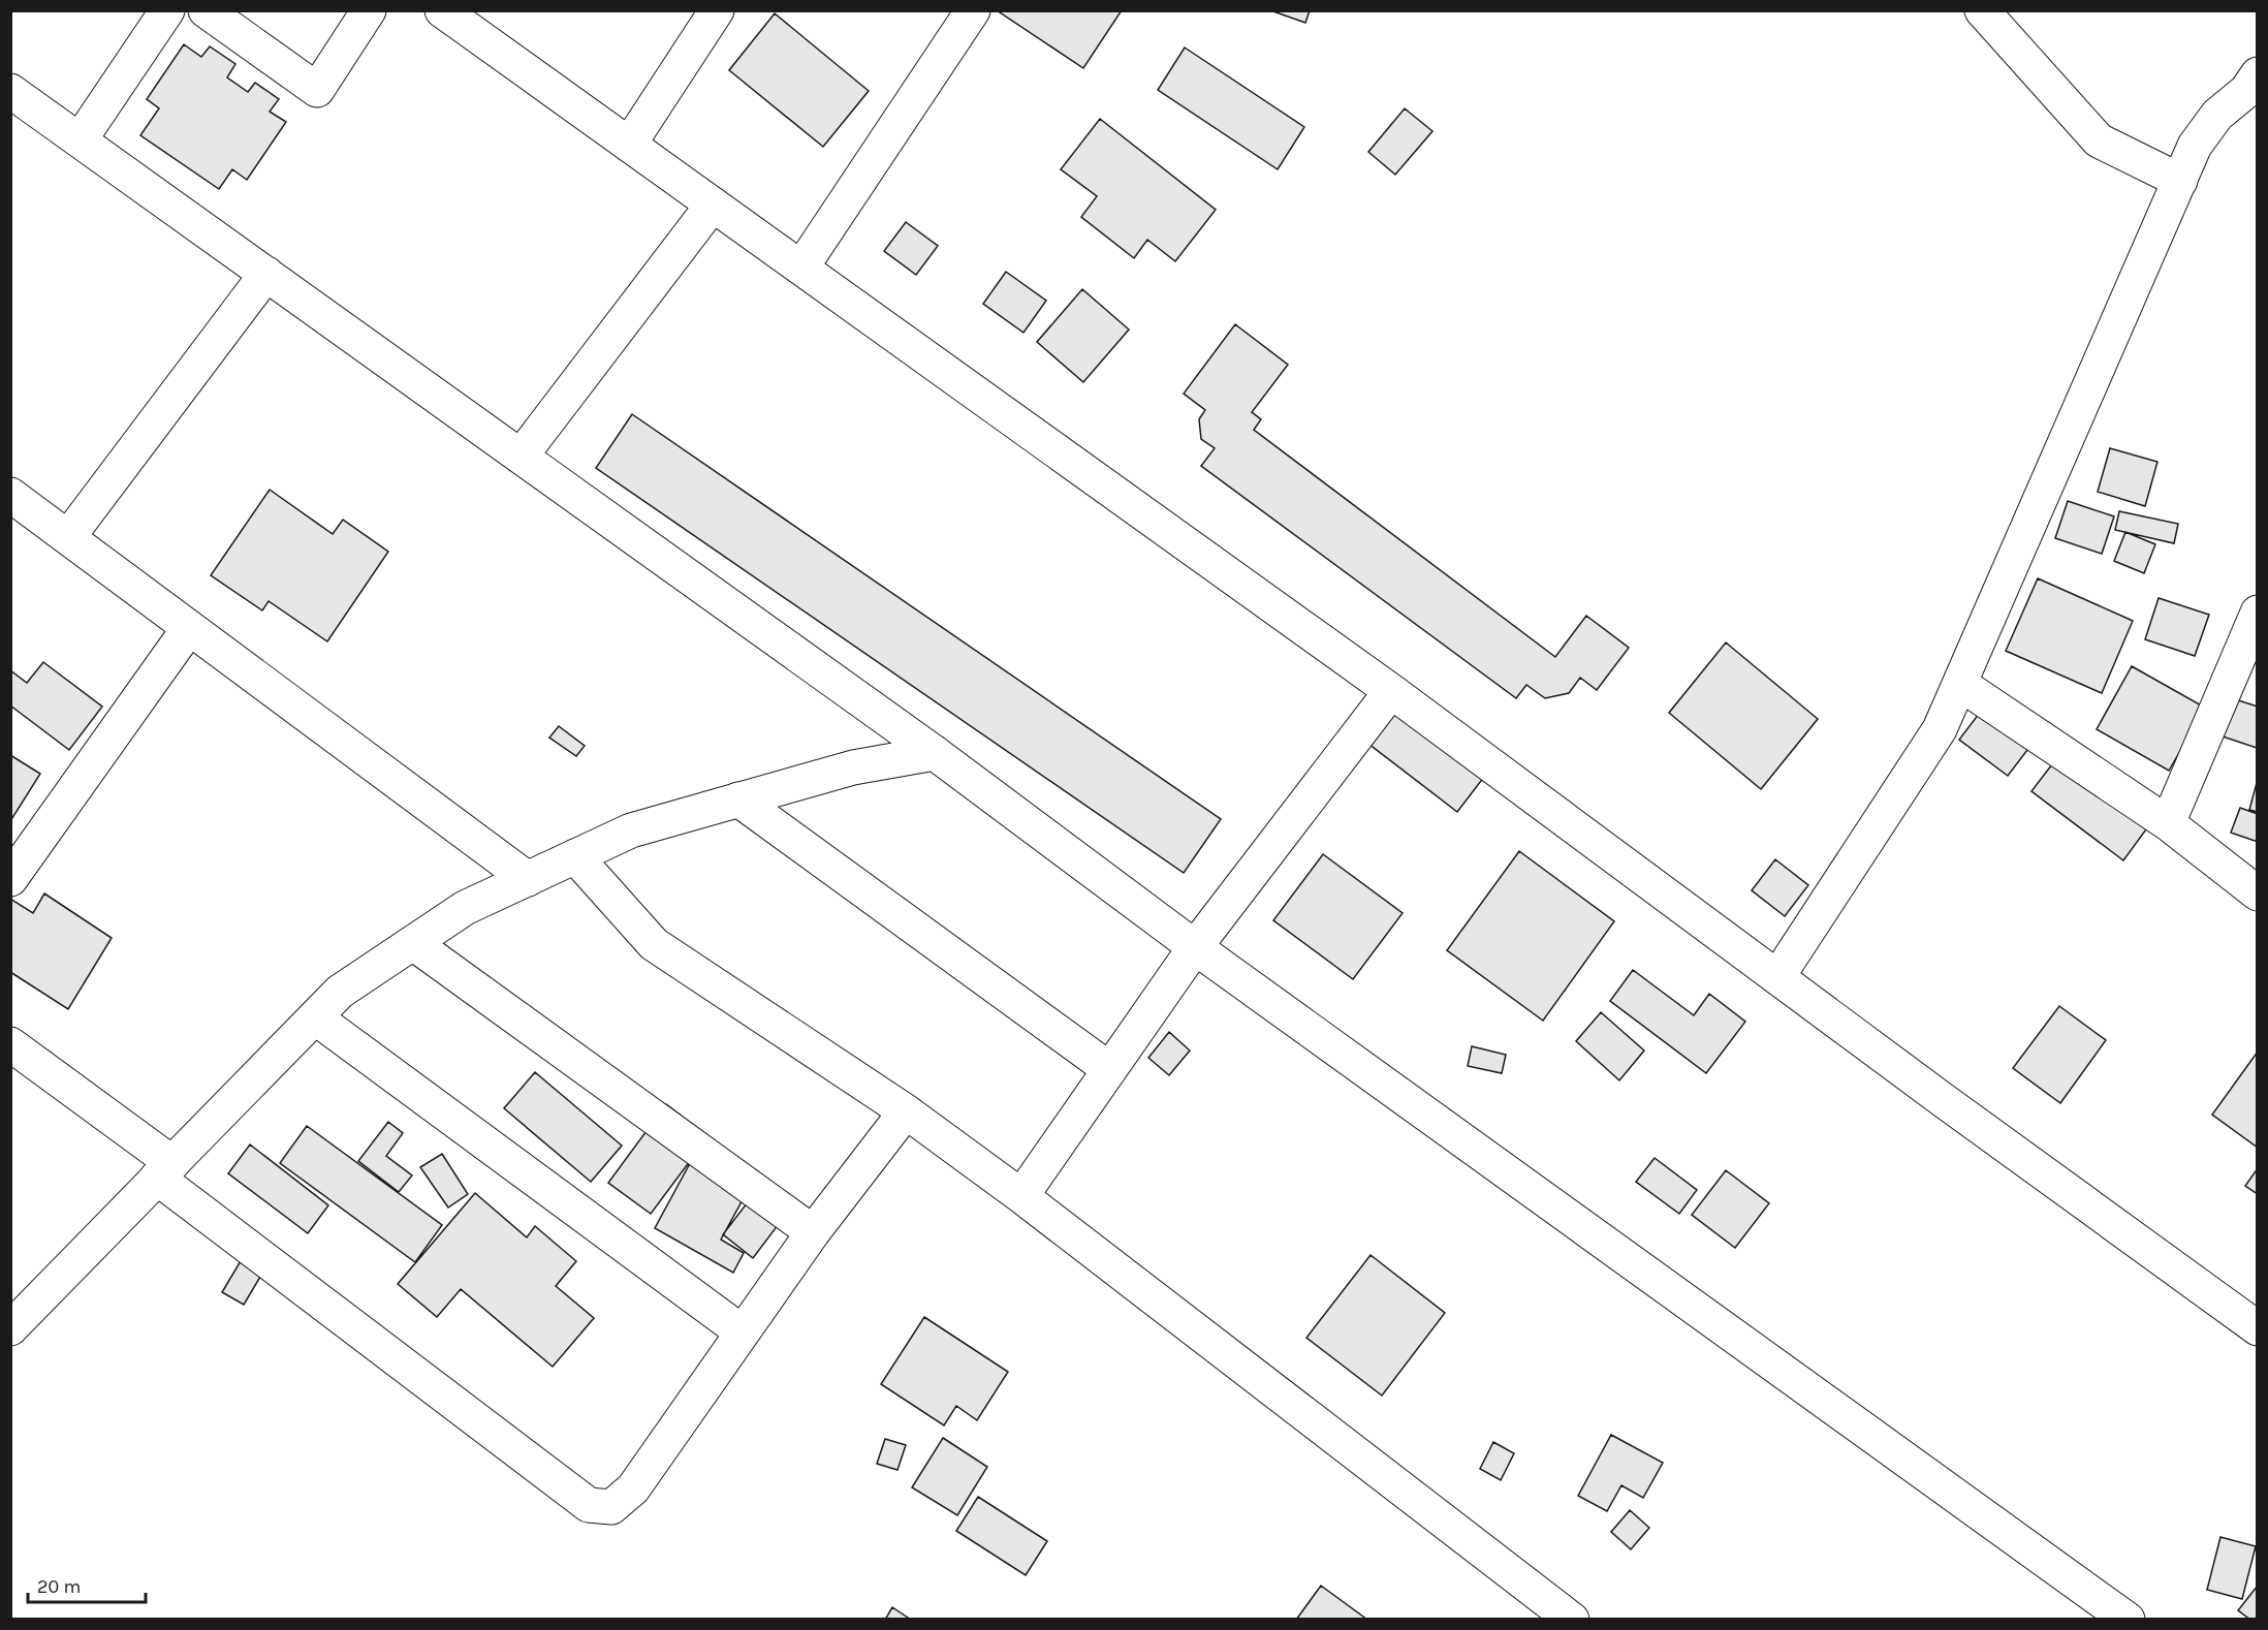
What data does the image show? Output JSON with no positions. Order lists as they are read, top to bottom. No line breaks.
{"scale_bar":"20 m"}
